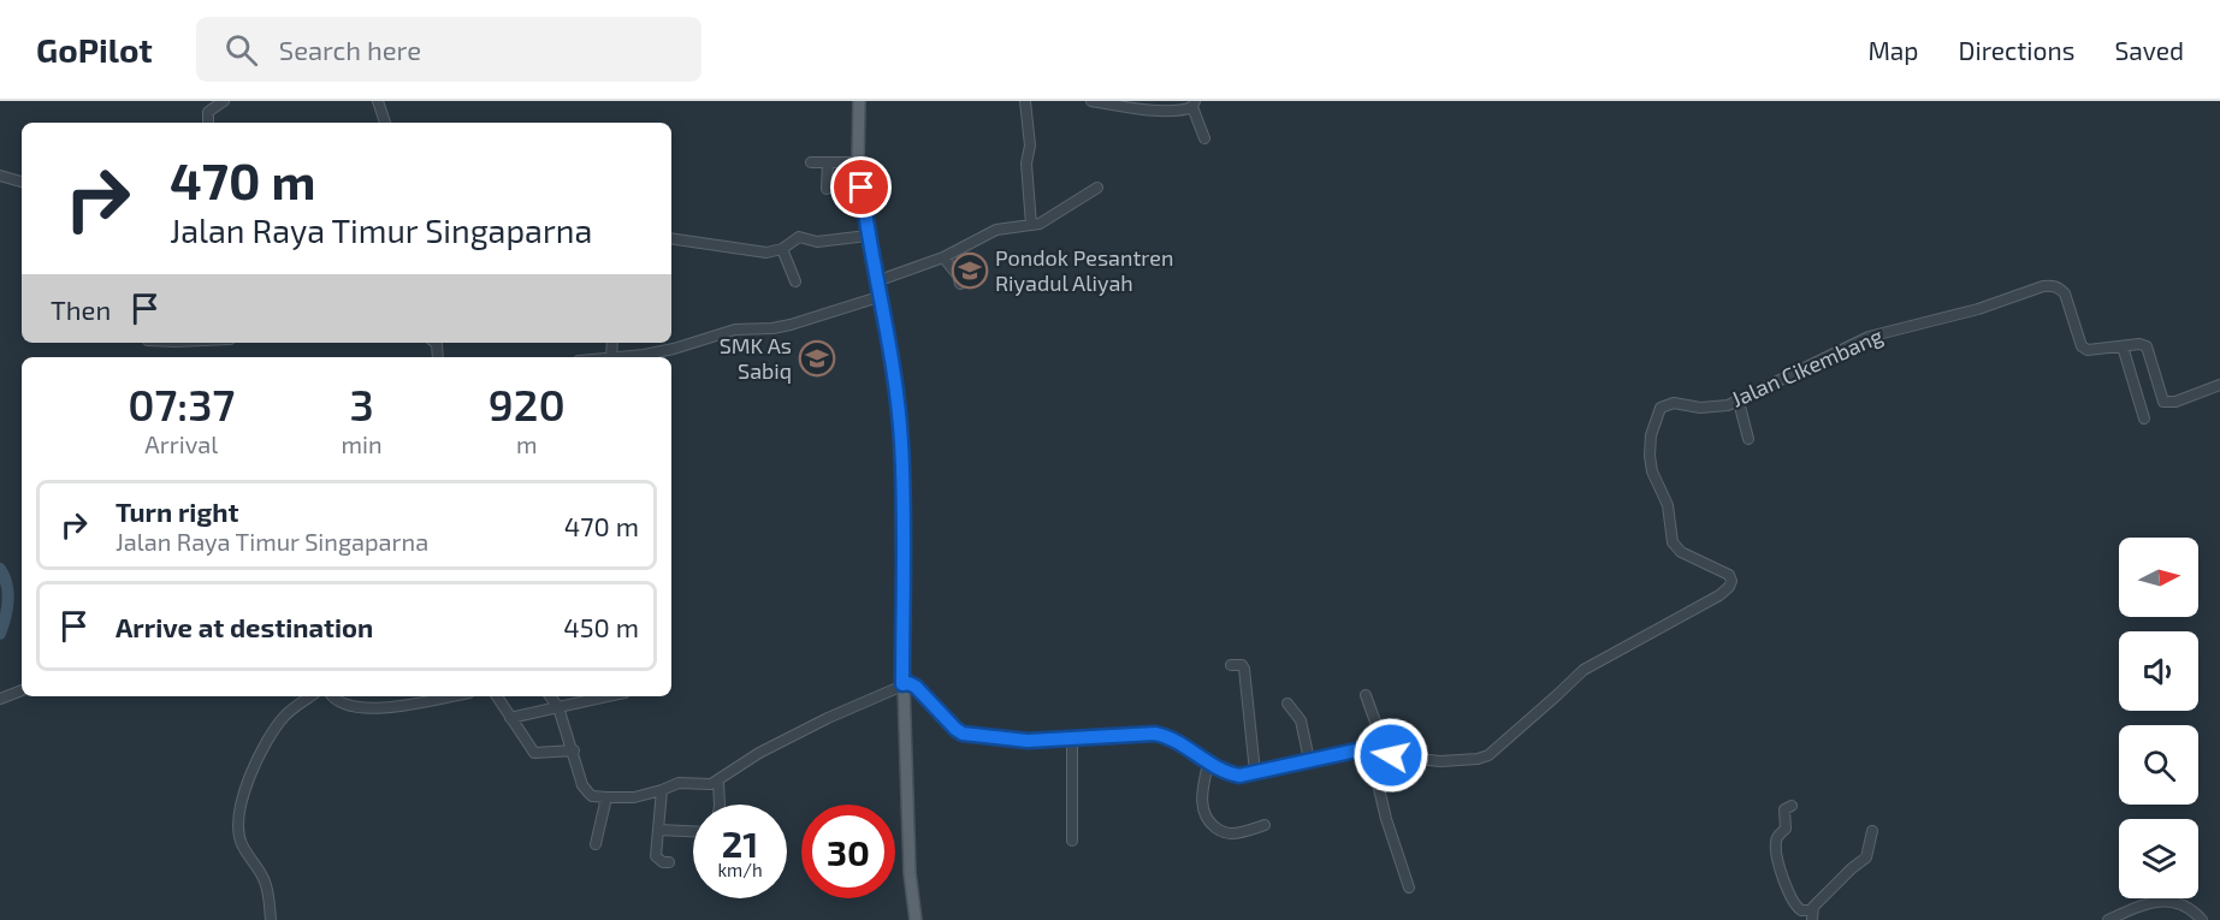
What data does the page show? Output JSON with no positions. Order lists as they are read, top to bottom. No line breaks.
{"streets":{"street":["Jalan Cikembang"]},"places":{"school or university":["Pondok Pesantren Riyadul Aliyah","SMK As Sabiq"]},"north":"right","page":{"header":"GoPilot","search":"Search here","nav":["Map","Directions","Saved"],"turn":["470 m","Jalan Raya Timur Singaparna"],"then":"Then","eta":["07:37","Arrival","3","min","920","m"],"list":[{"name":"Turn right","note":"Jalan Raya Timur Singaparna","value":"470 m"},{"name":"Arrive at destination","value":"450 m"}],"speed":"21 km/h","limit":"30"}}
